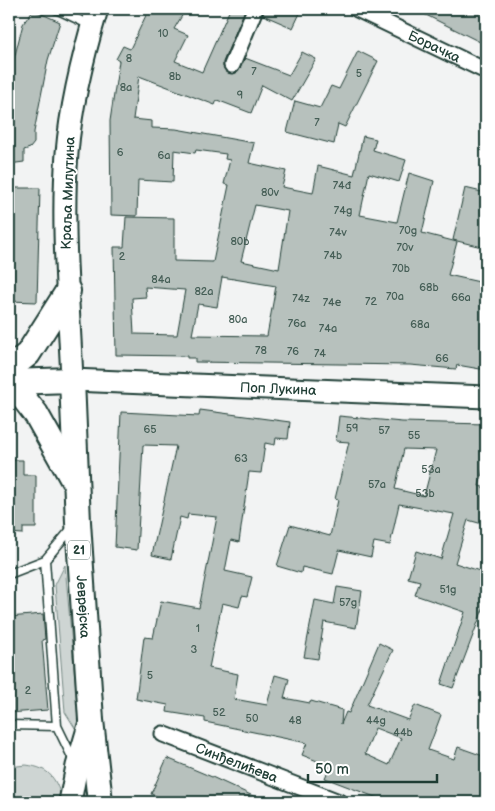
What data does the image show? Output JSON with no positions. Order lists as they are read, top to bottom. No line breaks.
{"streets":{"main road":["Краља Милутина","Поп Лукина","21","Јеврејска"],"street":["Борачка","Синђелићева"]},"crossings":[["Краља Милутина","Поп Лукина"],["Краља Милутина","Јеврејска"],["Поп Лукина","Јеврејска"]],"house_numbers":["10","8","7","5","8b","8a","9","7","6","6a","74đ","80v","74g","70g","74v","80b","70v","74b","2","70b","84a","68b","82a","70a","66a","74z","72","74e","80a","76a","68a","74a","78","76","74","66","59","65","57","55","63","53a","57a","53b","51g","57g","1","3","5","2","52","50","48","44g","44b"],"scale_bar":"50 m"}
